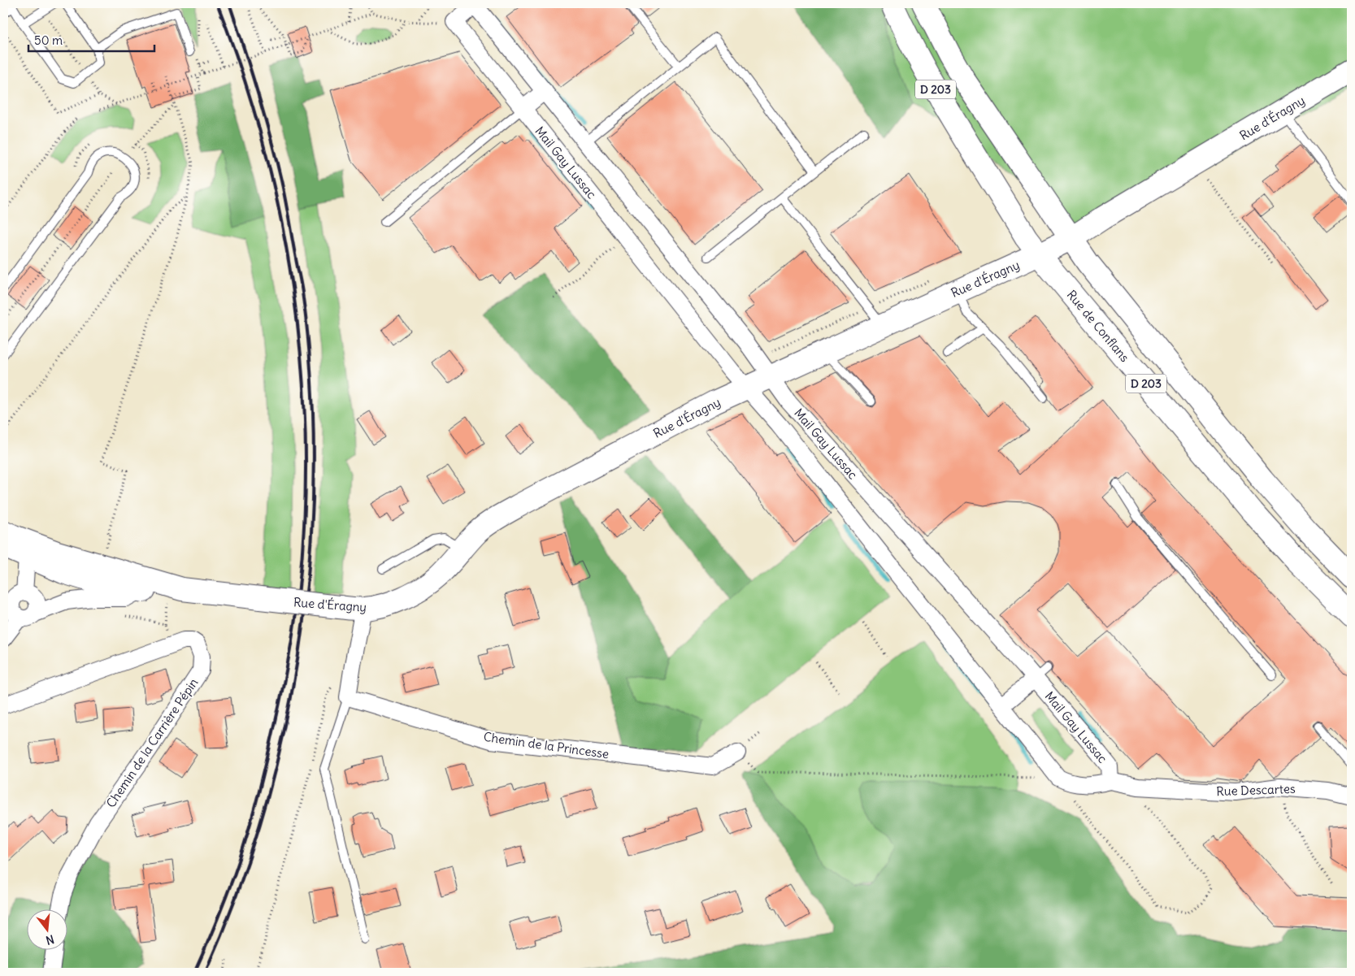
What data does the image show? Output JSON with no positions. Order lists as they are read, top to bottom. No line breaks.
{"streets":{"street":["D 203","Rue d'Éragny","Mail Gay Lussac","Rue de Conflans","Chemin de la Carrière Pépin","Chemin de la Princesse","Rue Descartes"]},"crossings":[["D 203","Rue d'Éragny"],["Rue d'Éragny","Mail Gay Lussac"],["Rue d'Éragny","Rue de Conflans"],["Mail Gay Lussac","Rue Descartes"]],"scale_bar":"50 m","north":"bottom"}
